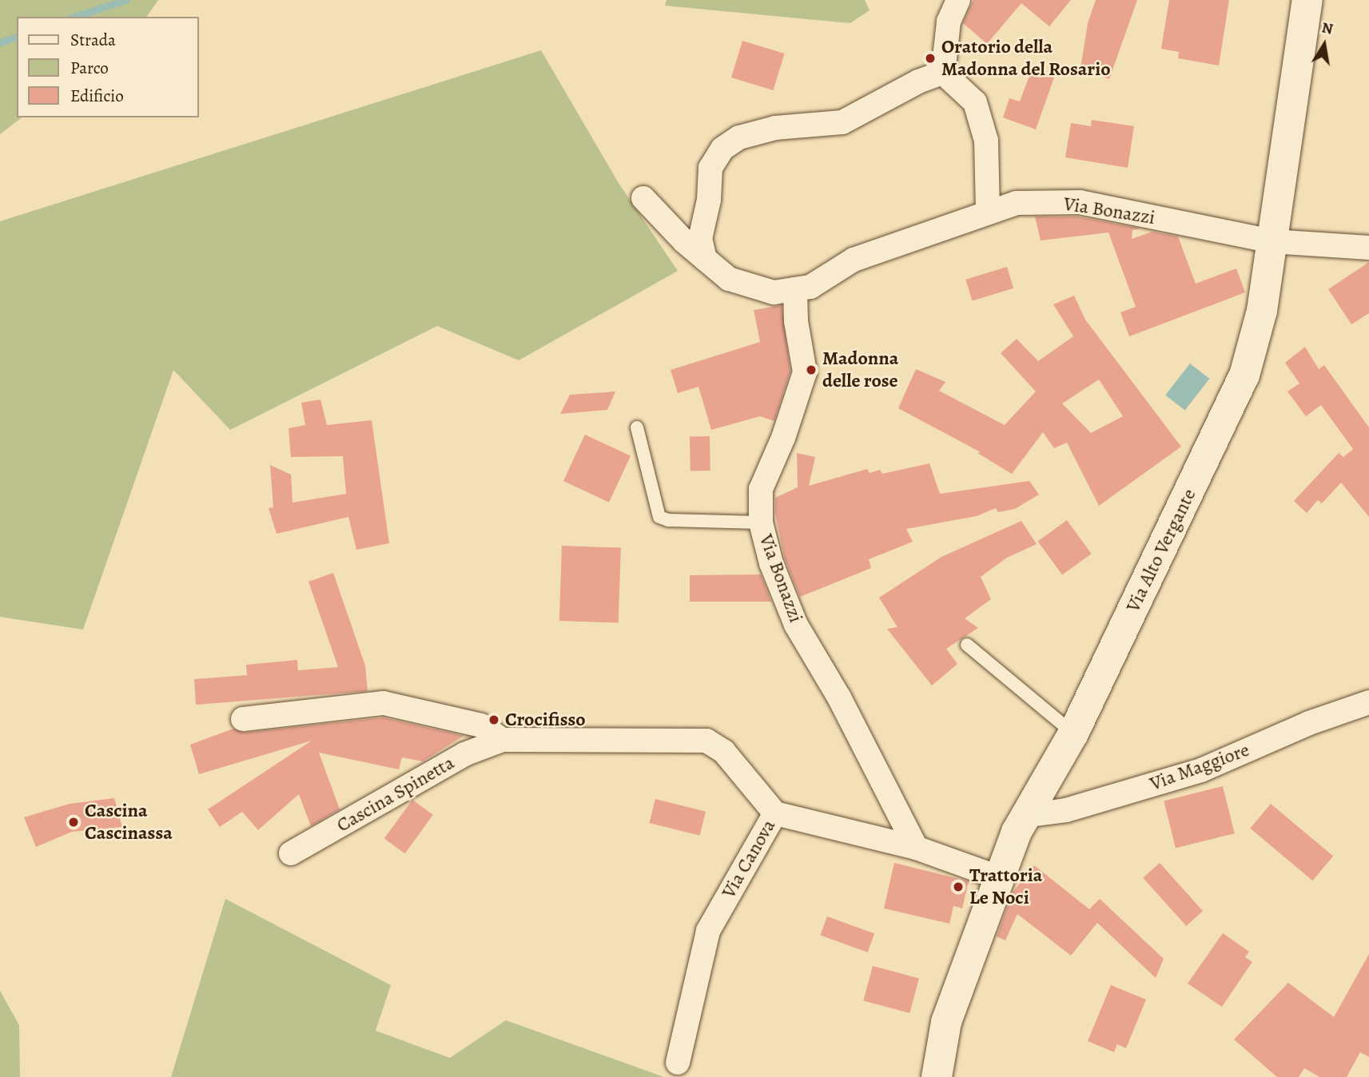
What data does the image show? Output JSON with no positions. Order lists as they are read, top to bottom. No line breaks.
{"streets":{"main road":["Via Alto Vergante"],"street":["Via Bonazzi","Via Maggiore","Cascina Spinetta","Via Canova"]},"crossings":[["Via Bonazzi","Via Alto Vergante"],["Via Bonazzi","Via Canova"],["Via Alto Vergante","Via Maggiore"],["Via Alto Vergante","Via Canova"],["Cascina Spinetta","Via Canova"]],"places":["Oratorio della Madonna del Rosario","Madonna delle rose","Crocifisso","Cascina Cascinassa","Trattoria Le Noci"],"legend":["Strada","Parco","Edificio"],"north":"top"}
